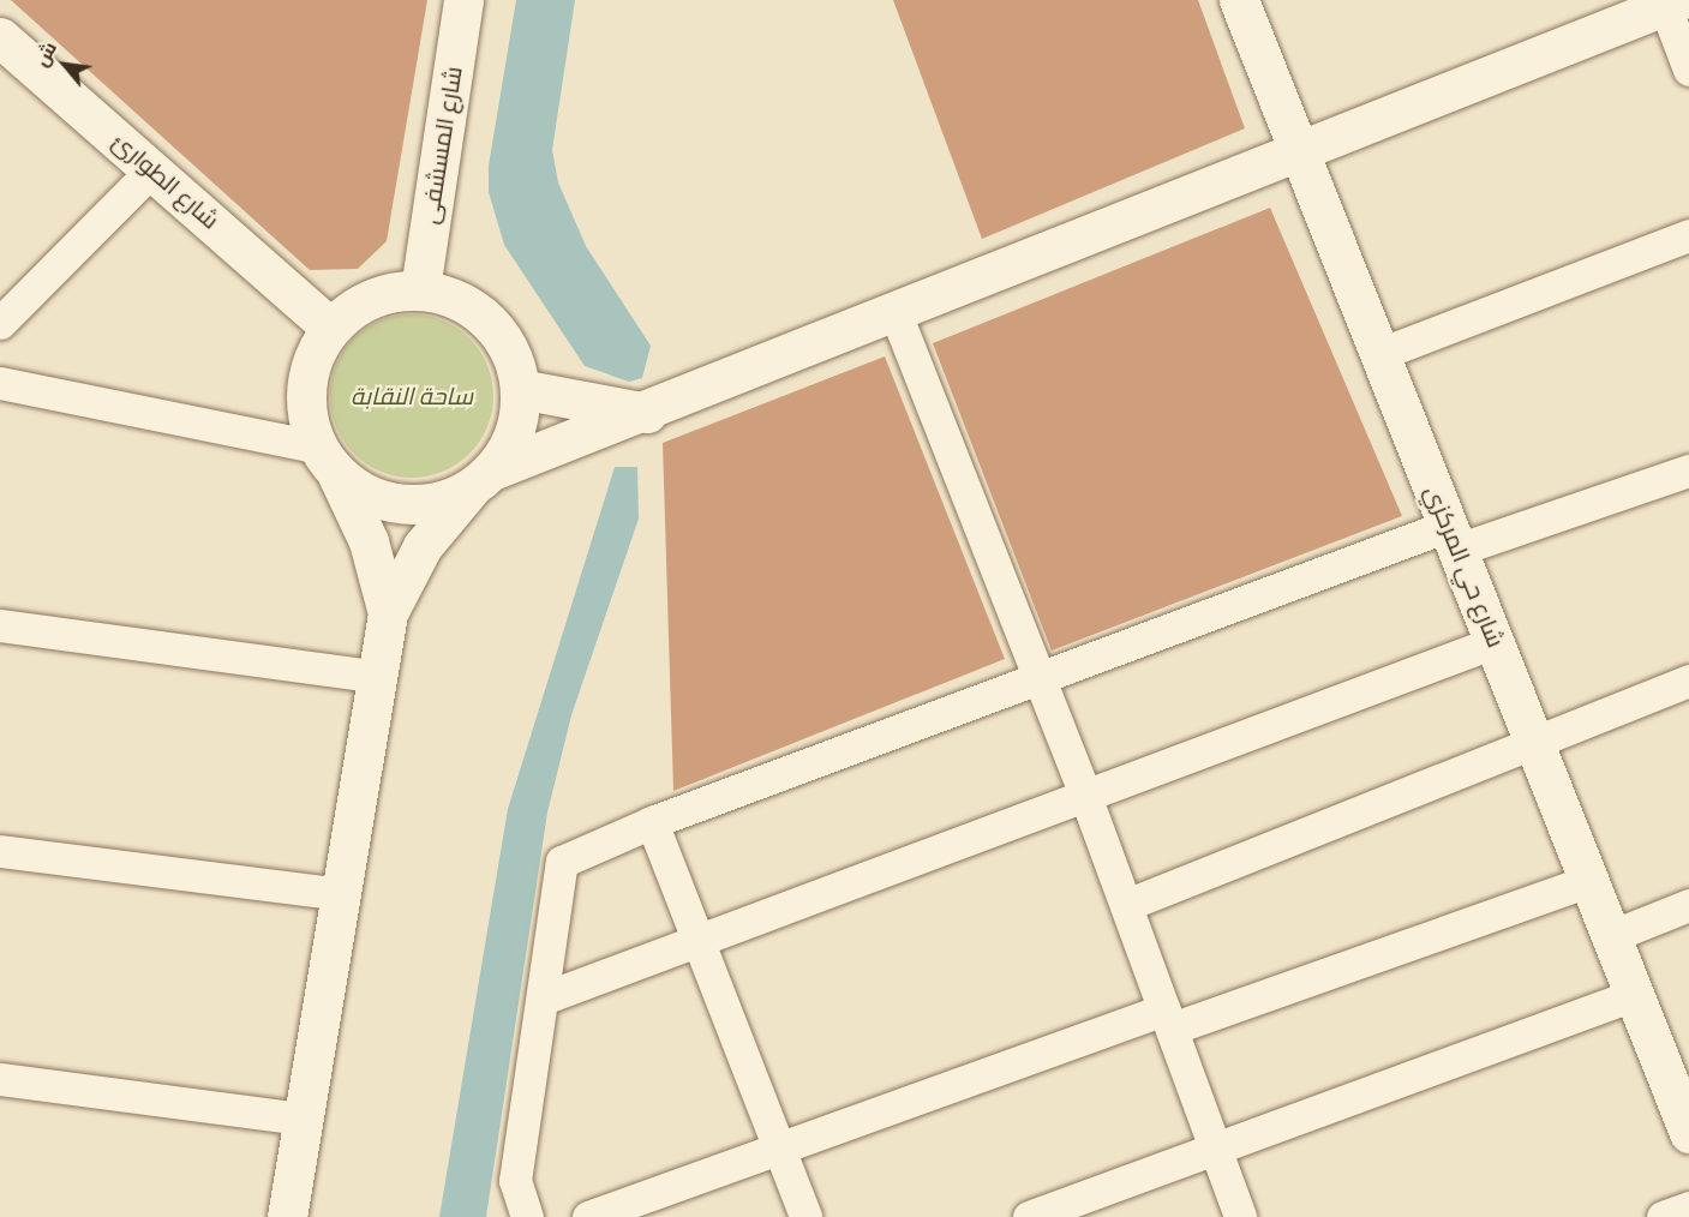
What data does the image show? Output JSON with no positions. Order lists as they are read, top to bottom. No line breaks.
{"streets":{"street":["شارع المسشفى","شارع الطوارئ","شارع حي المركزي"]},"crossings":[["شارع المسشفى","شارع الطوارئ"]],"parks":["ساحة النقابة"],"north":"top left"}
